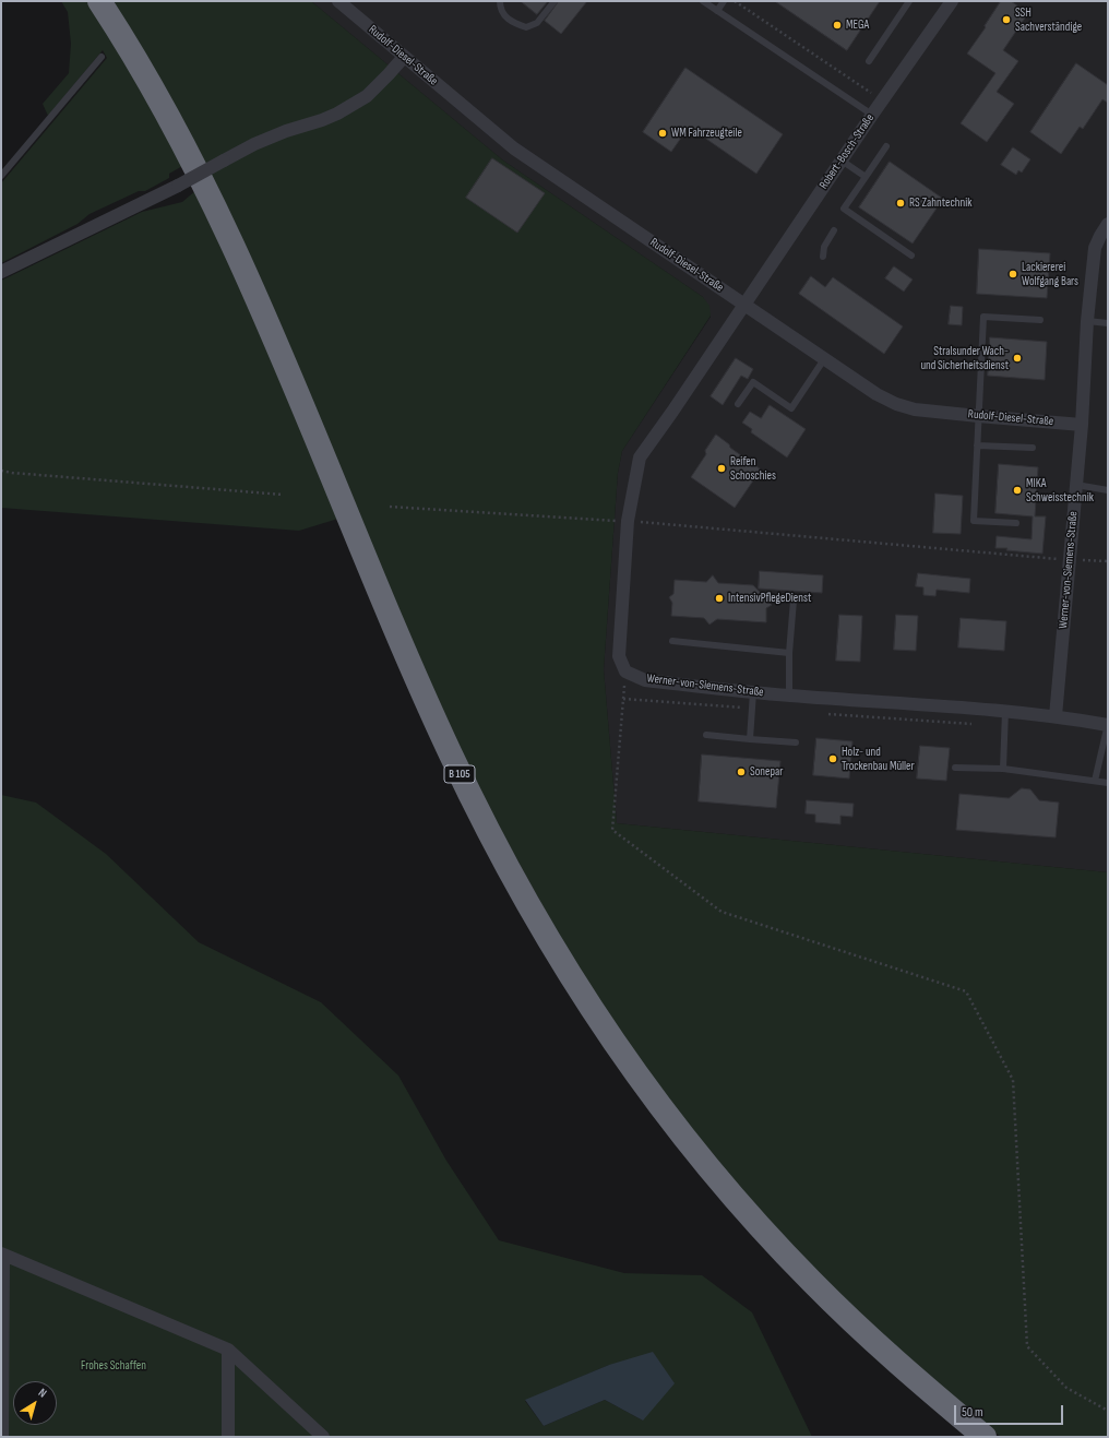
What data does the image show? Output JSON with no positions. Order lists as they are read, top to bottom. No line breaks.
{"streets":{"highway":["B 105"],"street":["Rudolf-Diesel-Straße","Robert-Bosch-Straße","Werner-von-Siemens-Straße"]},"crossings":[["Rudolf-Diesel-Straße","Robert-Bosch-Straße"],["Rudolf-Diesel-Straße","Werner-von-Siemens-Straße"]],"parks":["Frohes Schaffen"],"places":["SSH Sachverständige","MEGA","WM Fahrzeugteile","RS Zahntechnik","Lackiererei Wolfgang Bars","Stralsunder Wach- und Sicherheitsdienst","Reifen Schoschies","MIKA Schweisstechnik","IntensivPflegeDienst","Holz- und Trockenbau Müller","Sonepar"],"scale_bar":"50 m","north":"top right"}
